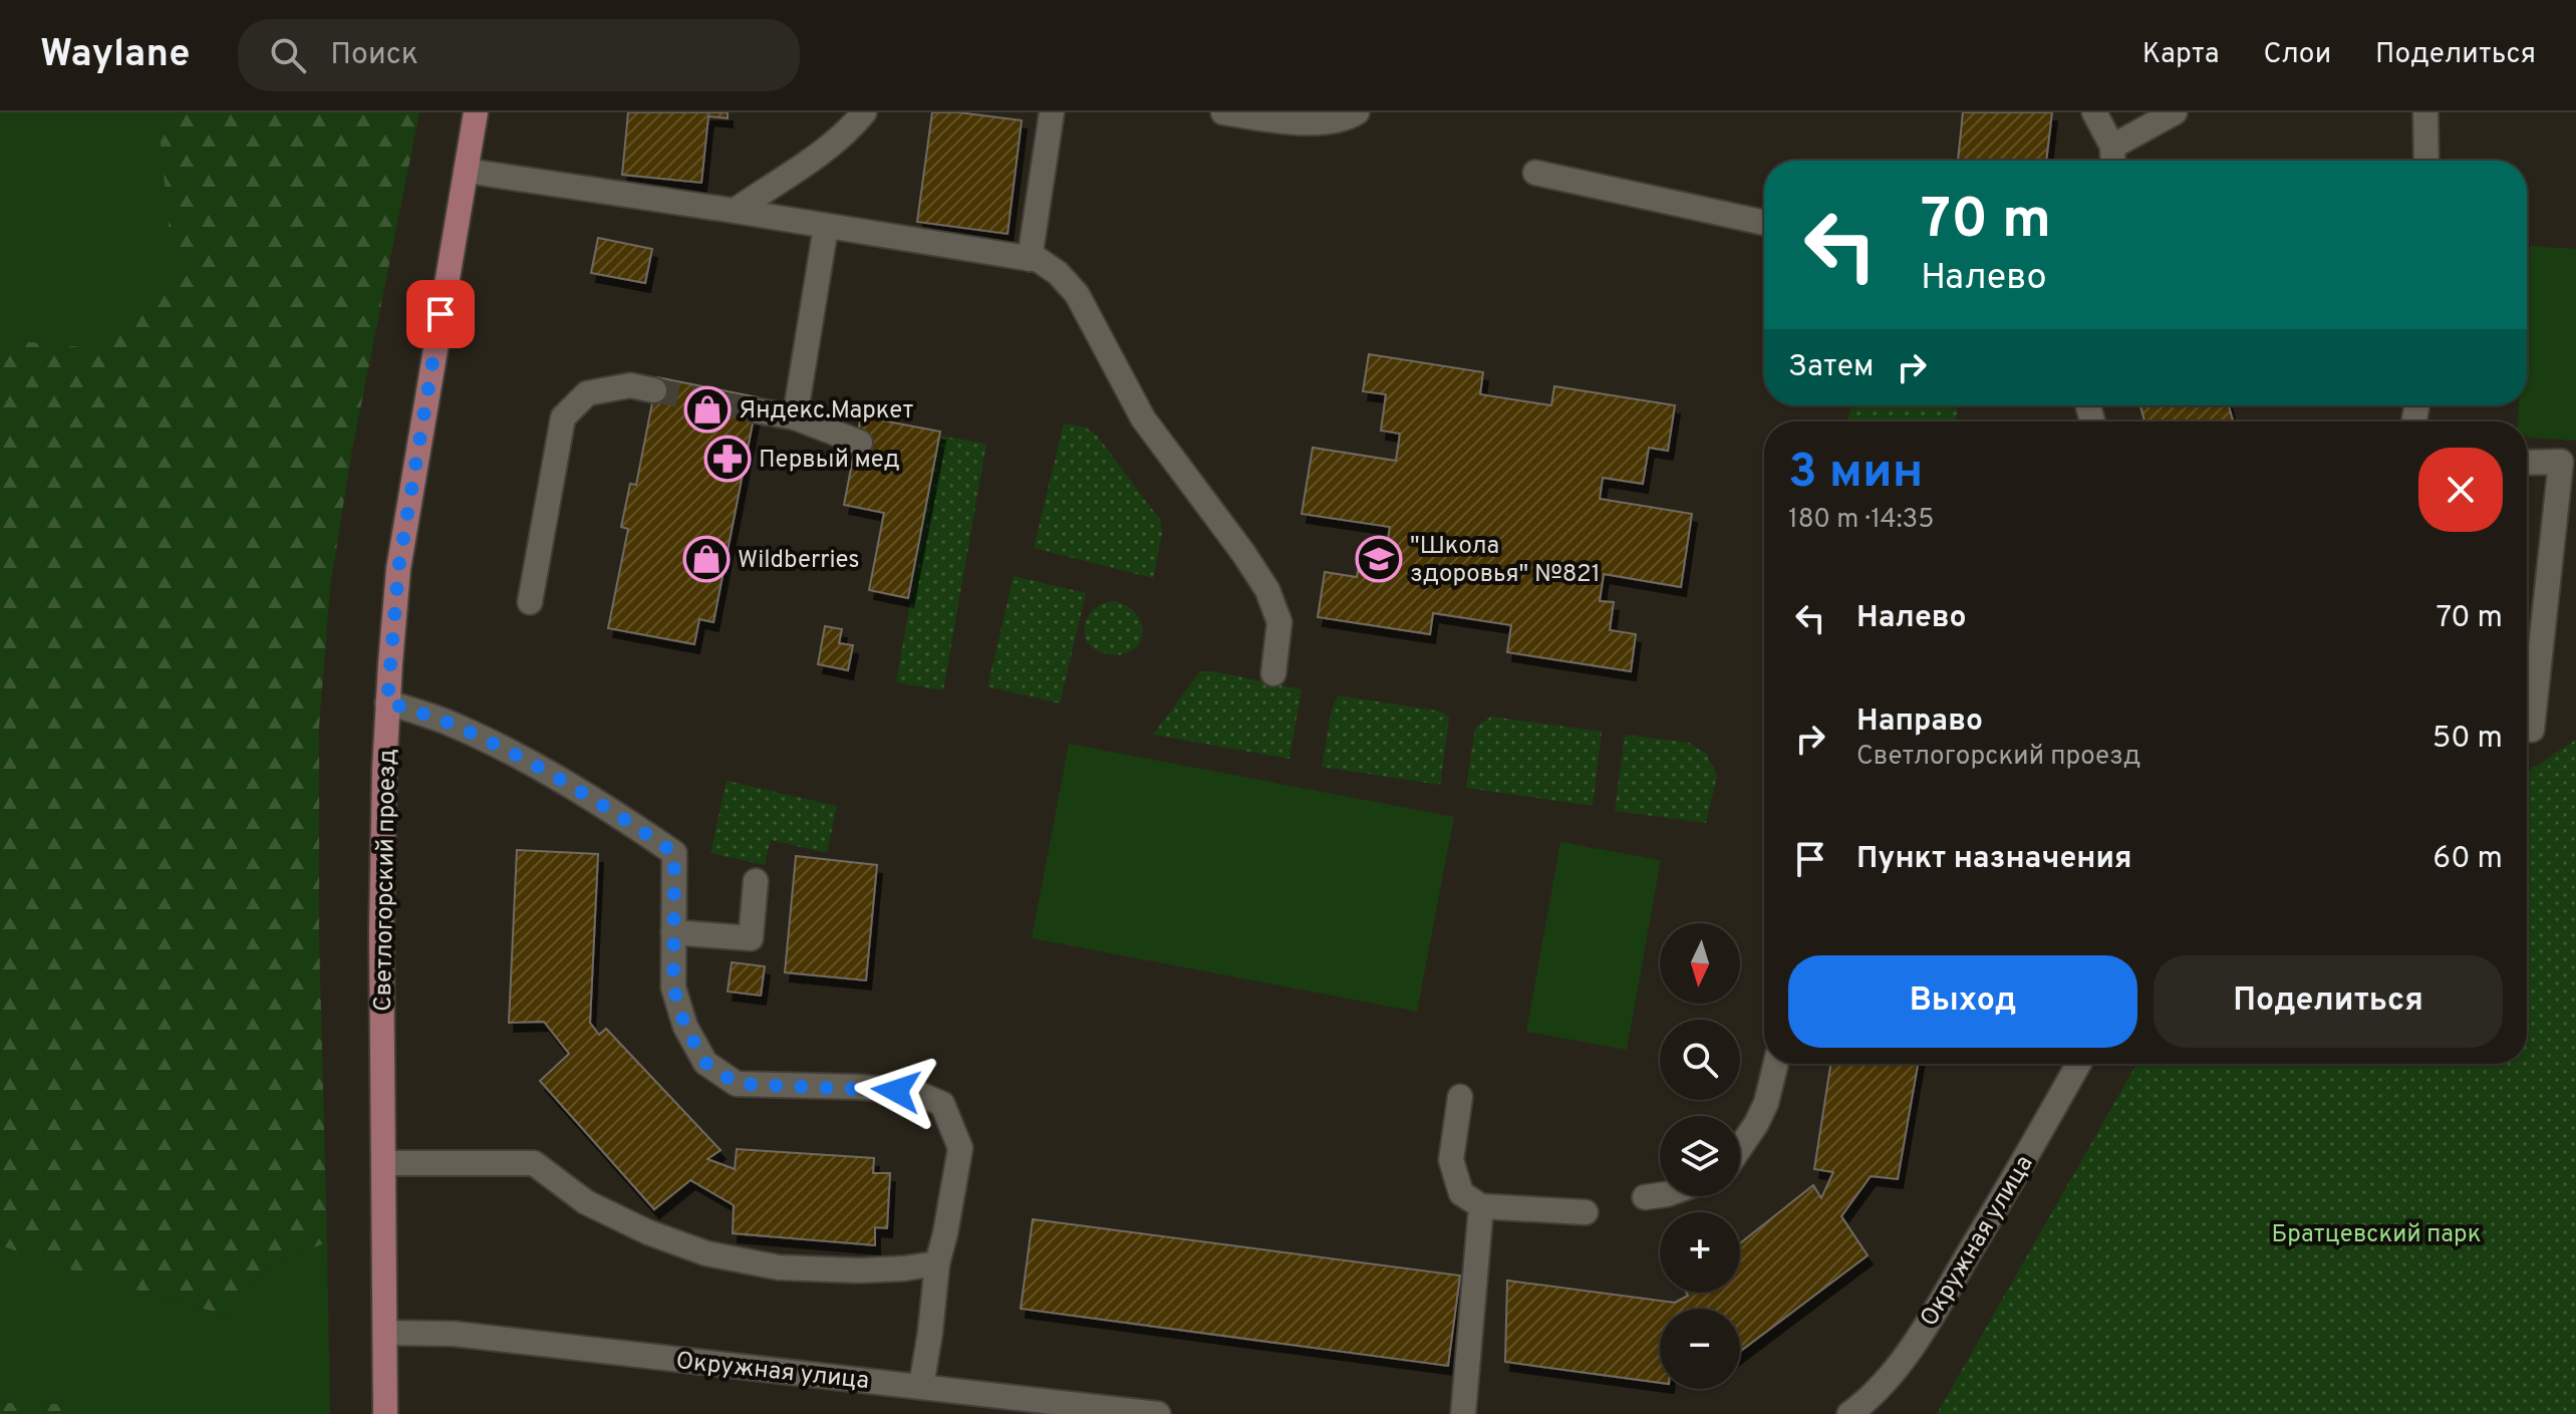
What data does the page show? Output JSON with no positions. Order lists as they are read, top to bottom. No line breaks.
{"streets":{"main road":["Светлогорский проезд"],"street":["Окружная улица"]},"crossings":[["Светлогорский проезд","Окружная улица"]],"parks":["Братцевский парк"],"places":{"shop":["Яндекс.Маркет","Wildberries"],"pharmacy":["Первый мед"],"school or university":["\"Школа здоровья\" №821"]},"north":"bottom","page":{"header":"Waylane","search":"Поиск","nav":["Карта","Слои","Поделиться"],"turn":["70 m","Налево"],"then":"Затем","heading":["3 мин","180 m · 14:35"],"list":[{"name":"Налево","value":"70 m"},{"name":"Направо","note":"Светлогорский проезд","value":"50 m"},{"name":"Пункт назначения","value":"60 m"}],"map_buttons":["+","−"],"buttons":["Выход","Поделиться"]}}
